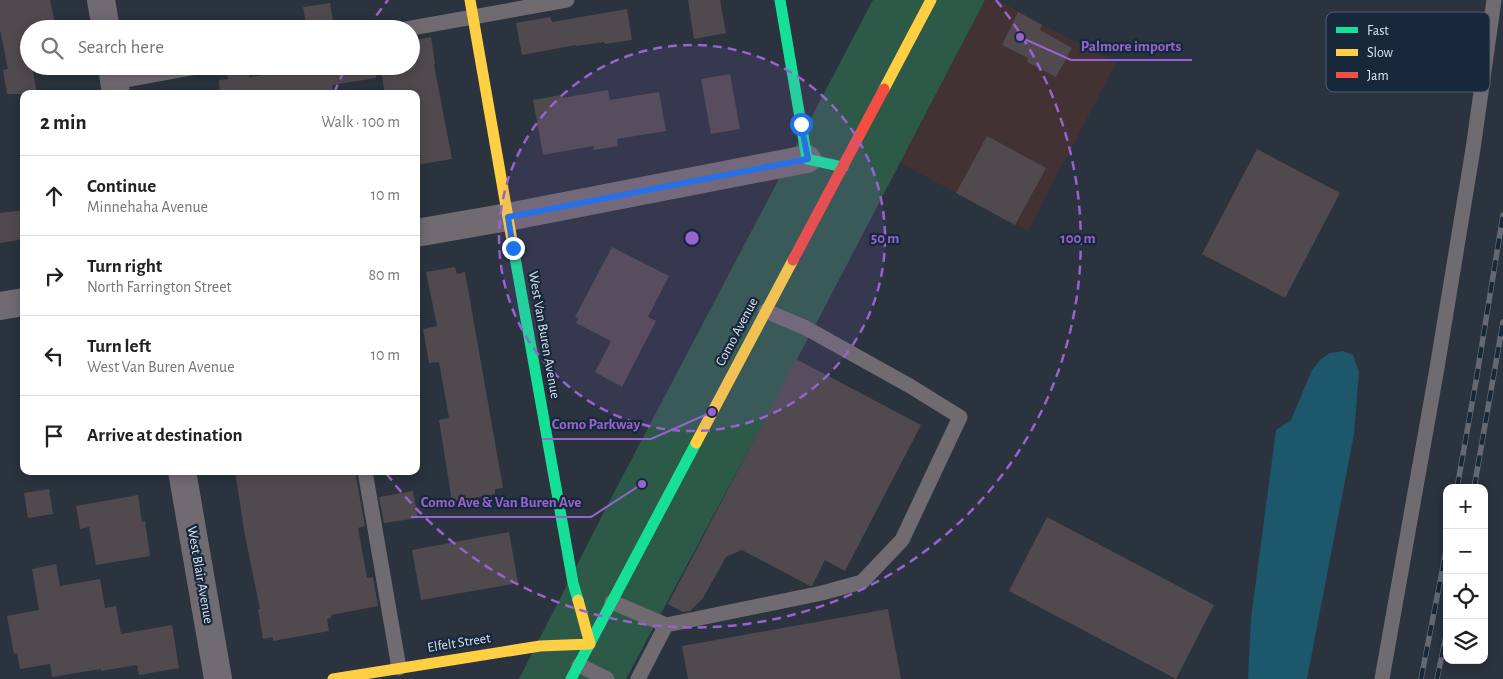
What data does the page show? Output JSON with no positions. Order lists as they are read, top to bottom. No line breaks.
{"streets":{"main road":["Como Avenue","West Van Buren Avenue","Elfelt Street"],"street":["West Blair Avenue"]},"crossings":[["Como Avenue","West Van Buren Avenue"],["Como Avenue","Elfelt Street"],["West Van Buren Avenue","Elfelt Street"]],"places":["Palmore imports","Como Parkway","Como Ave & Van Buren Ave"],"legend":["Fast","Slow","Jam"],"page":{"search":"Search here","heading":["2 min","Walk · 100 m"],"list":[["Continue","Minnehaha Avenue","10 m"],["Turn right","North Farrington Street","80 m"],["Turn left","West Van Buren Avenue","10 m"],"Arrive at destination"],"map_buttons":["+","−"]},"rings":["50 m","100 m"]}
